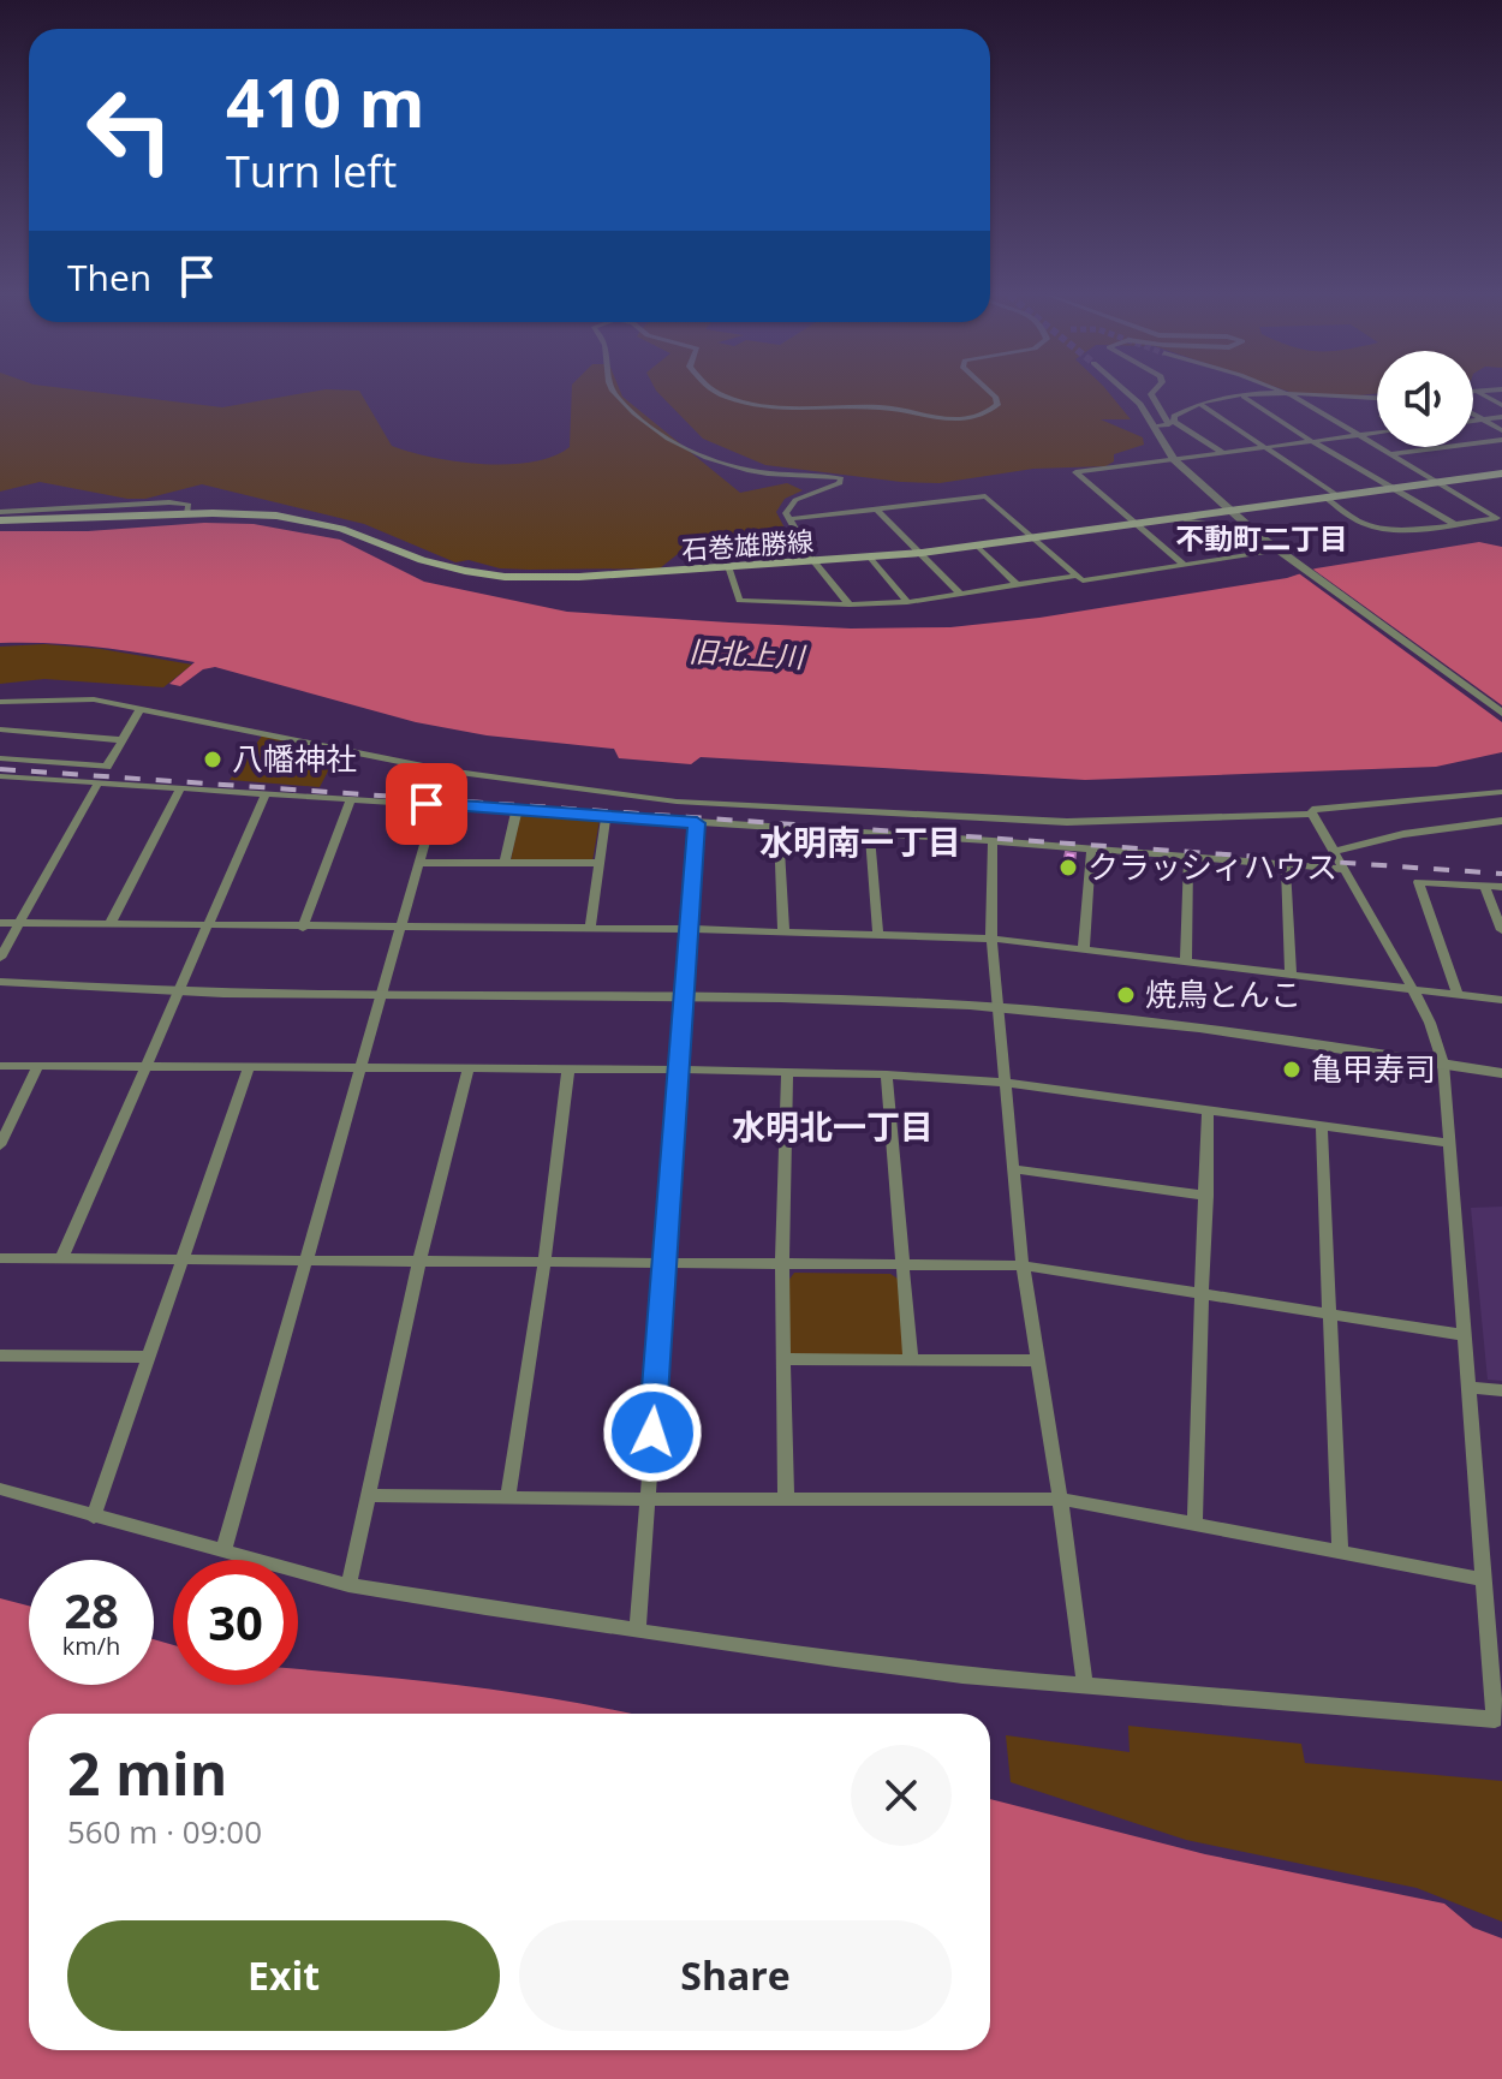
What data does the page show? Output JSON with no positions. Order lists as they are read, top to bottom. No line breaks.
{"streets":{"main road":["石巻雄勝線"]},"districts":["不動町二丁目","水明南一丁目","水明北一丁目"],"water":["旧北上川"],"places":["八幡神社","クラッシィハウス","焼鳥とんこ","亀甲寿司"],"page":{"turn":["410 m","Turn left"],"then":"Then","speed":"28 km/h","limit":"30","heading":["2 min","560 m · 09:00"],"buttons":["Exit","Share"]}}
